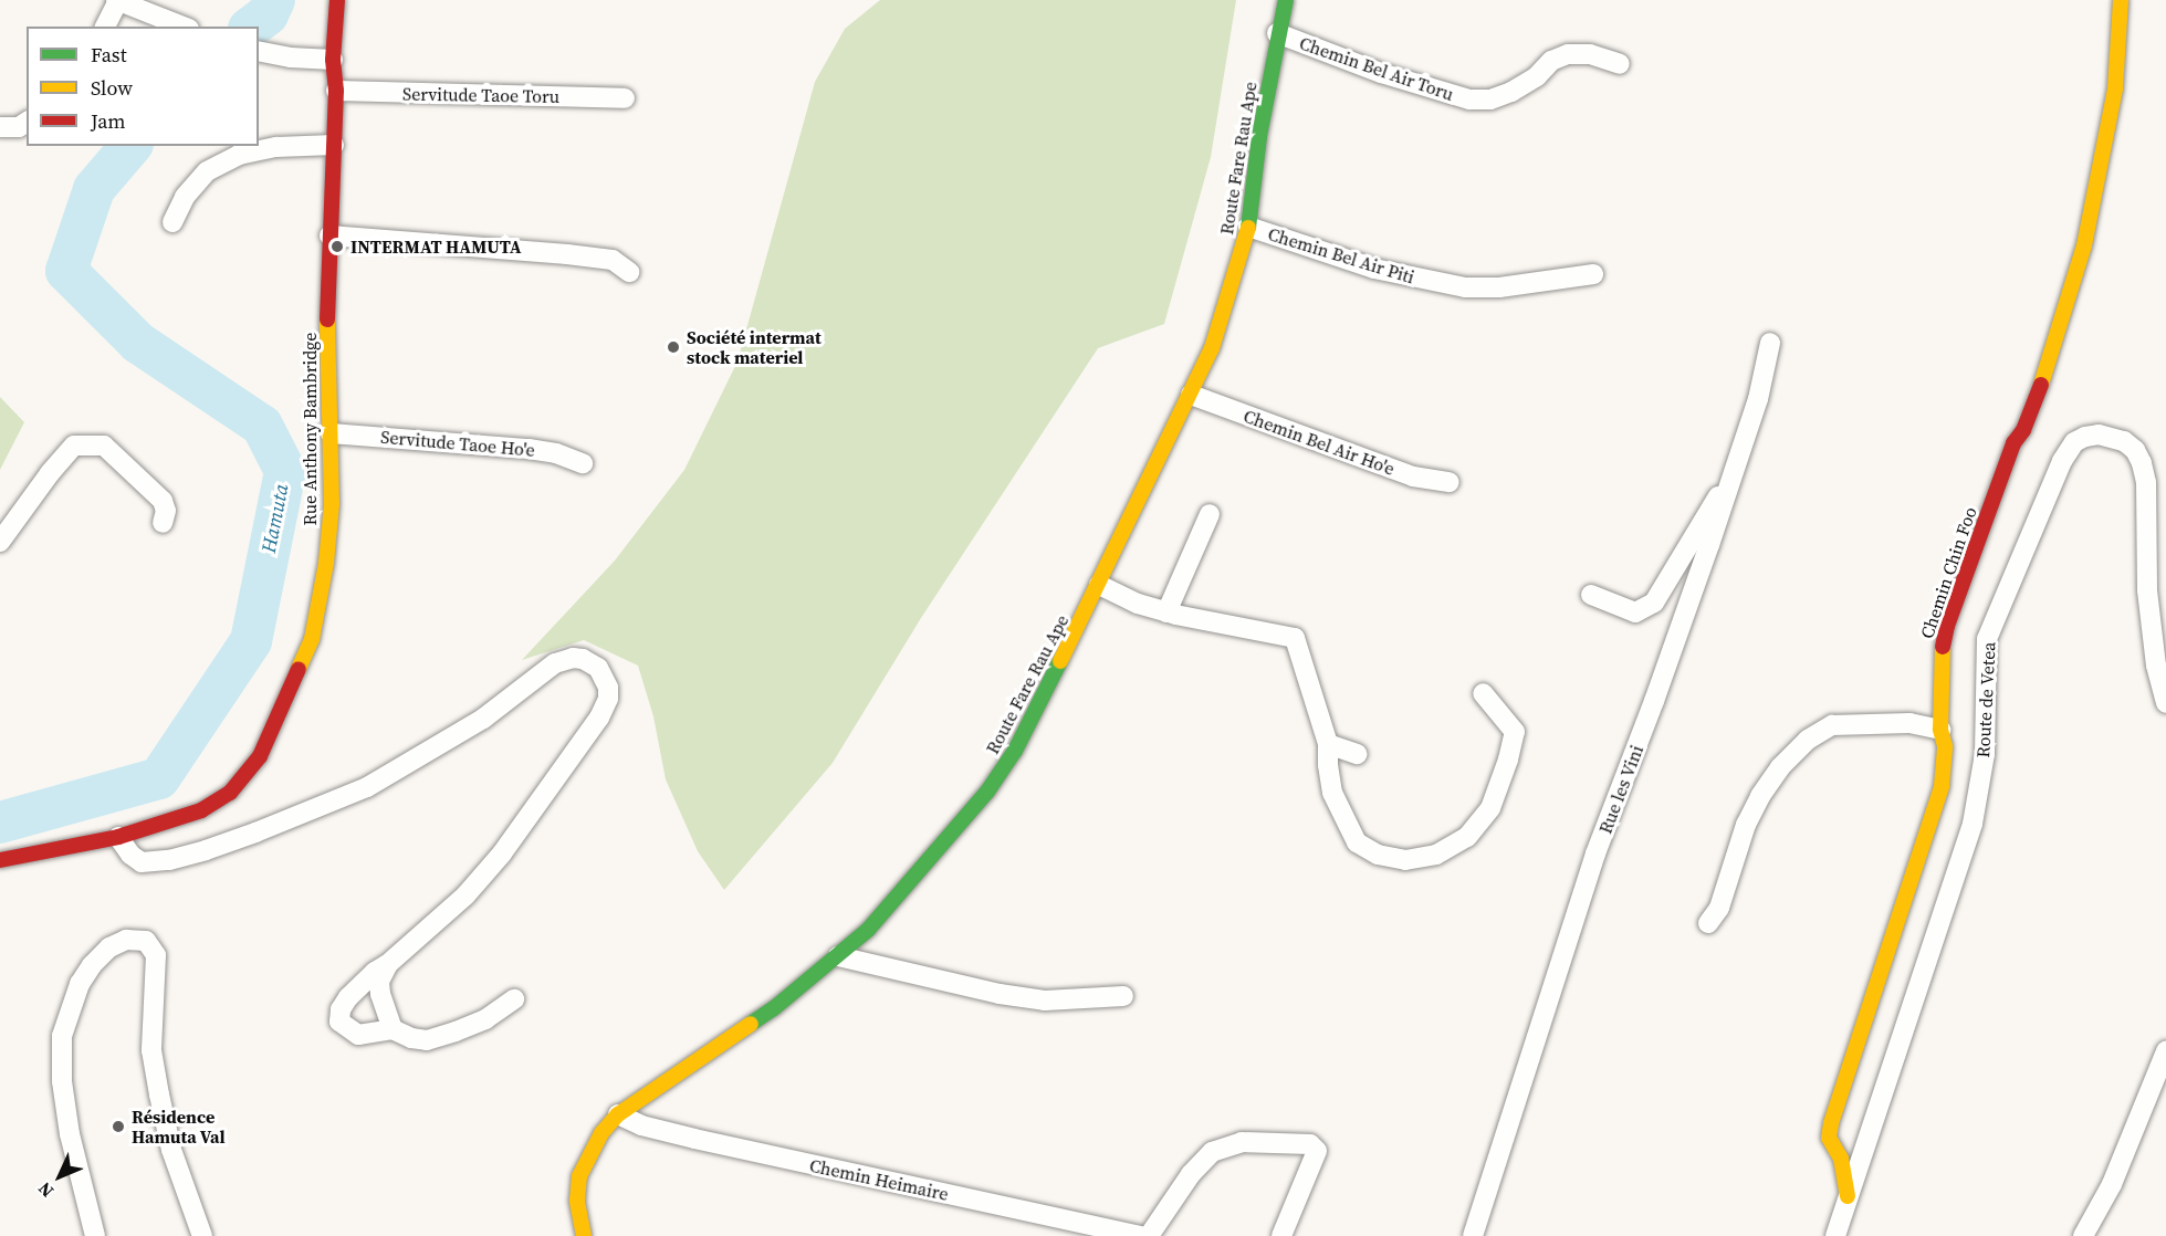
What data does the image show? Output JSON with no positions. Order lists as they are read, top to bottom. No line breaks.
{"streets":{"main road":["Route Fare Rau Ape","Rue Anthony Bambridge","Chemin Chin Foo"],"street":["Chemin Bel Air Toru","Servitude Taoe Toru","Chemin Bel Air Piti","Chemin Bel Air Ho'e","Servitude Taoe Ho'e","Route de Vetea","Rue les Vini","Chemin Heimaire"]},"crossings":[["Chemin Bel Air Toru","Route Fare Rau Ape"],["Servitude Taoe Toru","Rue Anthony Bambridge"],["Route Fare Rau Ape","Chemin Bel Air Piti"],["Route Fare Rau Ape","Chemin Bel Air Ho'e"],["Route Fare Rau Ape","Chemin Heimaire"],["Rue Anthony Bambridge","Servitude Taoe Ho'e"],["Chemin Chin Foo","Route de Vetea"]],"water":["Hamuta"],"places":["INTERMAT HAMUTA","Société intermat stock materiel","Résidence Hamuta Val"],"legend":["Fast","Slow","Jam"],"north":"bottom left"}
